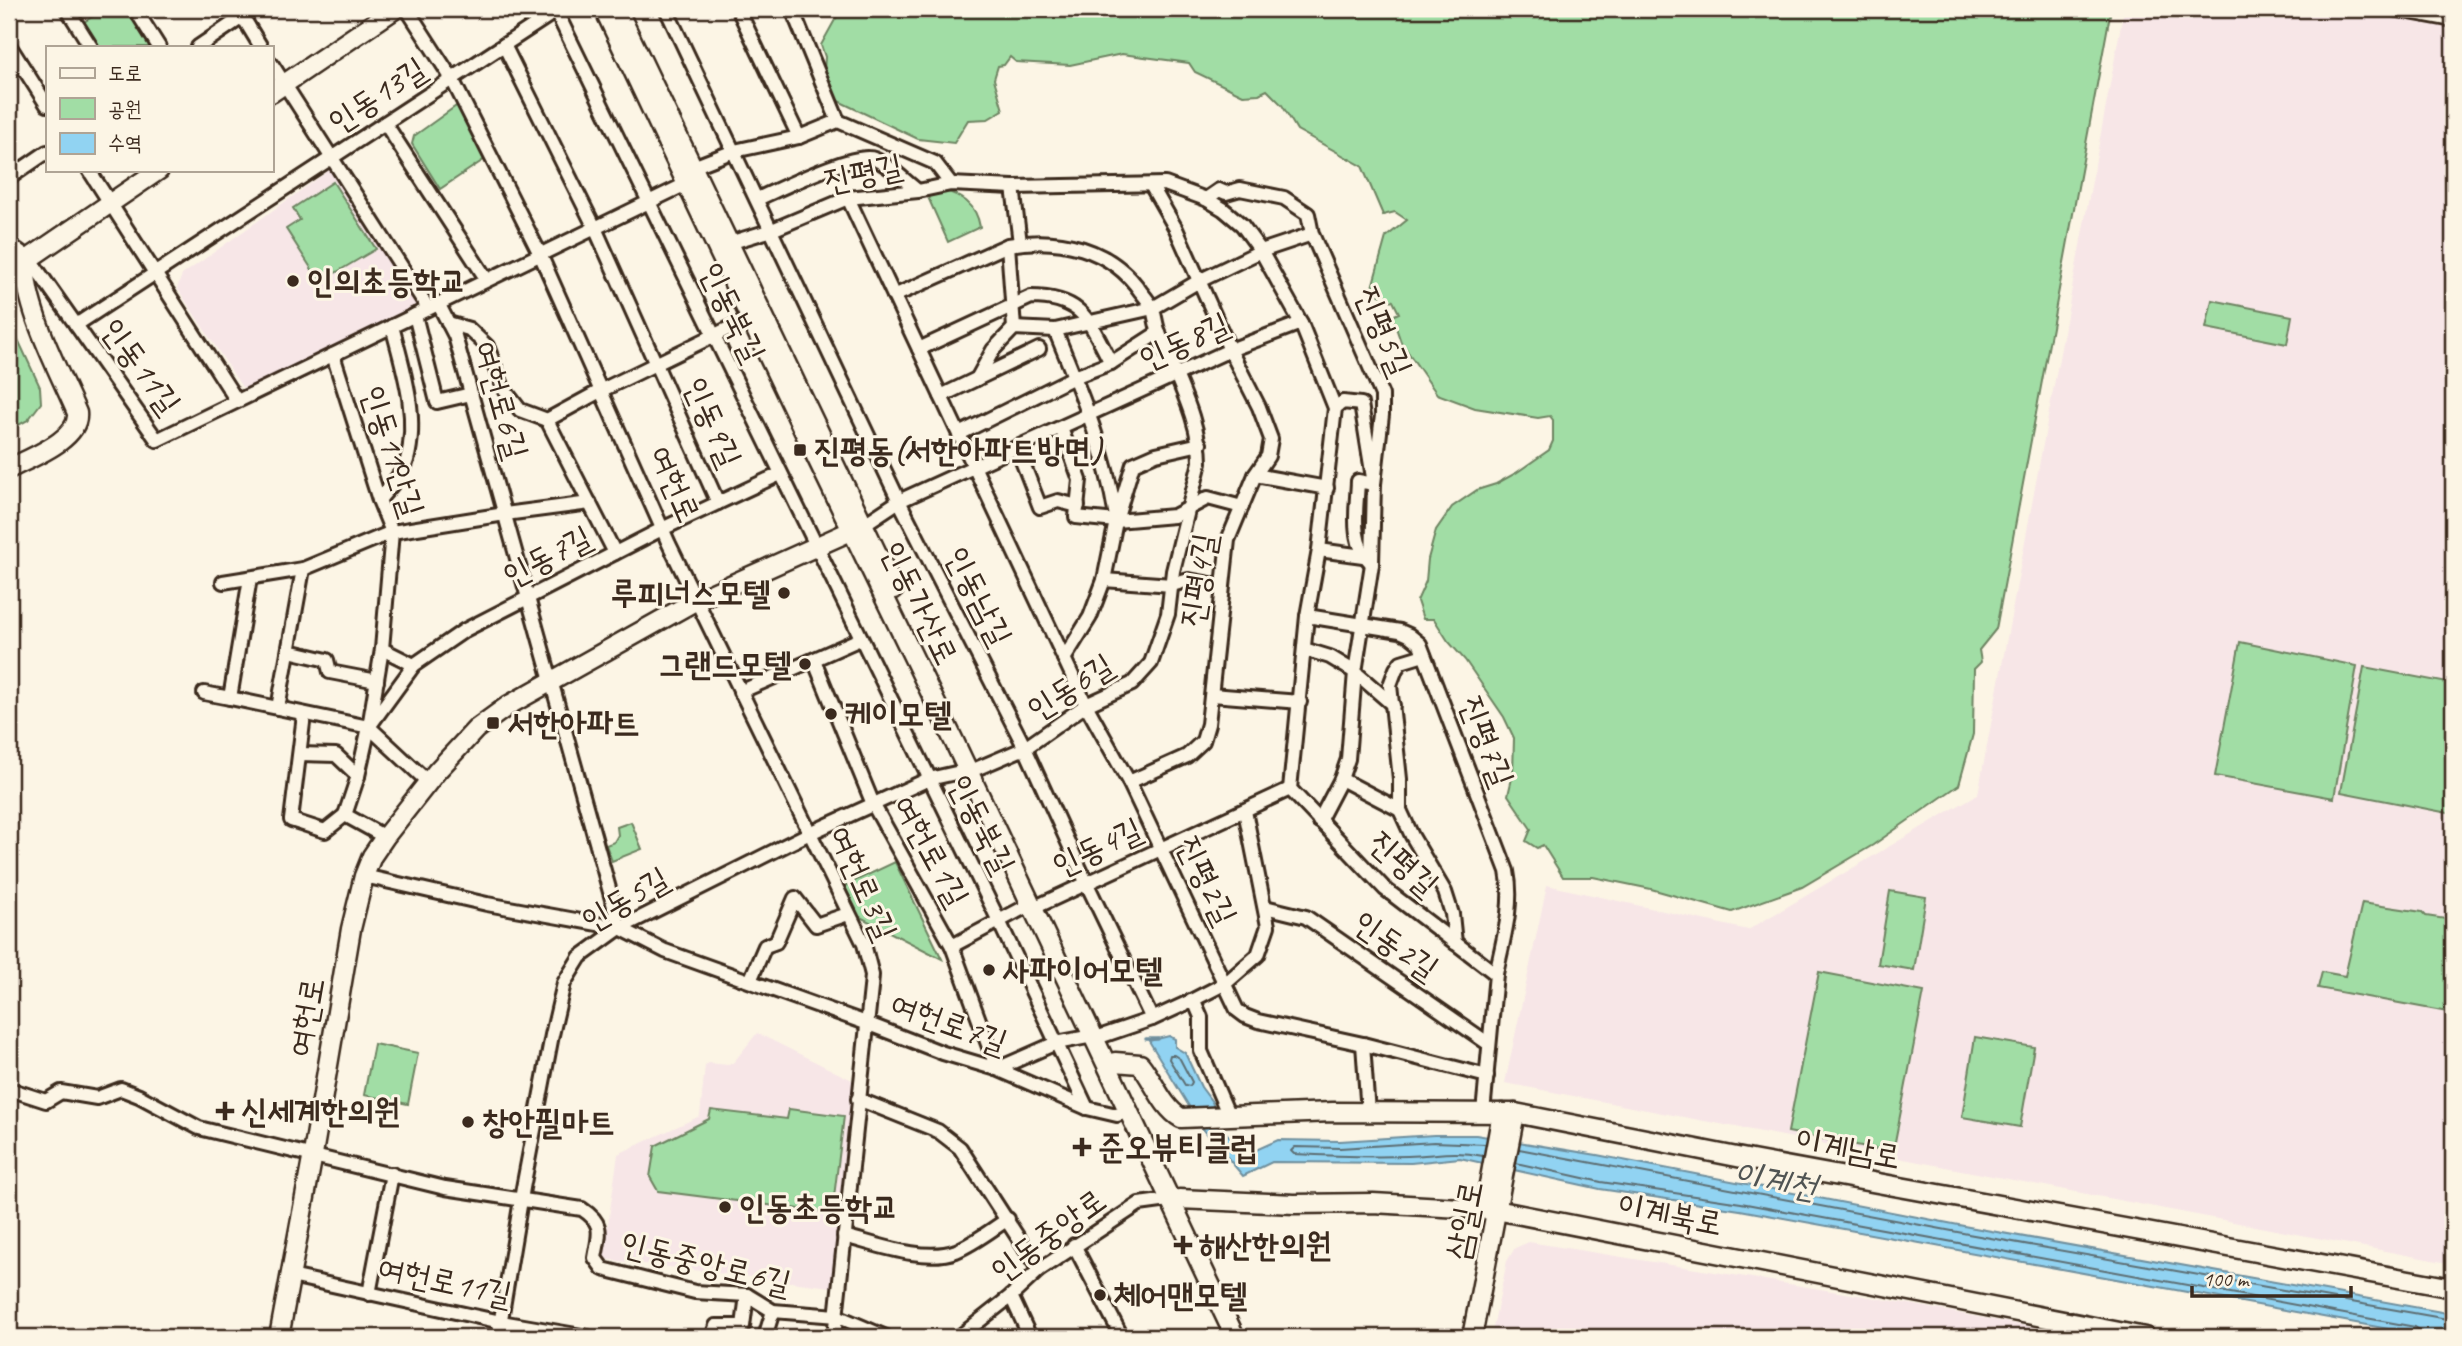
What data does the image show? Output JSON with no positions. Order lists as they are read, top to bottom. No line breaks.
{"streets":{"street":["인동13길","진평길","인동북길","진평5길","인동8길","인동11길","여헌로6길","인동9길","인동11안길","여헌로","인동7길","진평4길","인동남길","인동가산로","인동6길","진평7길","인동4길","여헌로1길","진평2길","여헌로3길","인동5길","인동2길","여헌로7길","이계남로","이계북로","삼일로","인동중앙로","인동중앙로6길","여헌로11길"]},"crossings":[["인동13길","인동북길"],["인동13길","인동11길"],["진평길","진평5길"],["진평길","인동8길"],["진평길","진평4길"],["진평길","인동남길"],["진평길","인동가산로"],["진평길","진평7길"],["진평길","인동4길"],["진평길","진평2길"],["인동북길","인동11길"],["인동북길","인동9길"],["인동북길","여헌로"],["인동북길","인동7길"],["인동북길","인동4길"],["인동북길","여헌로1길"],["인동북길","인동5길"],["인동북길","여헌로7길"],["진평5길","진평7길"],["인동8길","여헌로"],["인동8길","진평4길"],["인동8길","인동남길"],["인동8길","인동가산로"],["인동8길","인동6길"],["인동8길","진평2길"],["인동11길","여헌로6길"],["인동11길","인동9길"],["인동11길","인동11안길"],["인동11길","인동가산로"],["여헌로6길","여헌로"],["여헌로6길","인동7길"],["인동9길","여헌로"],["인동9길","인동7길"],["인동9길","인동가산로"],["인동11안길","인동7길"],["여헌로","인동7길"],["여헌로","인동가산로"],["여헌로","여헌로3길"],["여헌로","여헌로7길"],["여헌로","인동중앙로6길"],["여헌로","여헌로11길"],["진평4길","진평2길"],["인동남길","인동6길"],["인동남길","인동4길"],["인동가산로","인동6길"],["인동가산로","인동4길"],["인동가산로","인동5길"],["인동가산로","여헌로7길"],["인동가산로","이계남로"],["인동가산로","이계북로"],["인동가산로","인동중앙로"],["인동6길","진평2길"],["인동6길","인동5길"],["인동4길","진평2길"],["여헌로1길","인동5길"],["여헌로1길","여헌로7길"],["여헌로3길","인동5길"],["여헌로3길","여헌로7길"],["여헌로3길","인동중앙로6길"],["인동5길","여헌로7길"],["인동5길","인동중앙로6길"],["인동5길","여헌로11길"],["이계남로","삼일로"],["이계북로","삼일로"],["이계북로","인동중앙로"]],"water":["이계천"],"places":{"other":["인의초등학교","루피너스모텔","그랜드모텔","케이모텔","사파이어모텔","창안필마트","인동초등학교","체어맨모텔"],"transit":["진평동(서한아파트방면)","서한아파트"],"health":["신세계한의원","준오뷰티클럽","해산한의원"]},"legend":["도로","공원","수역"],"scale_bar":"100 m"}
